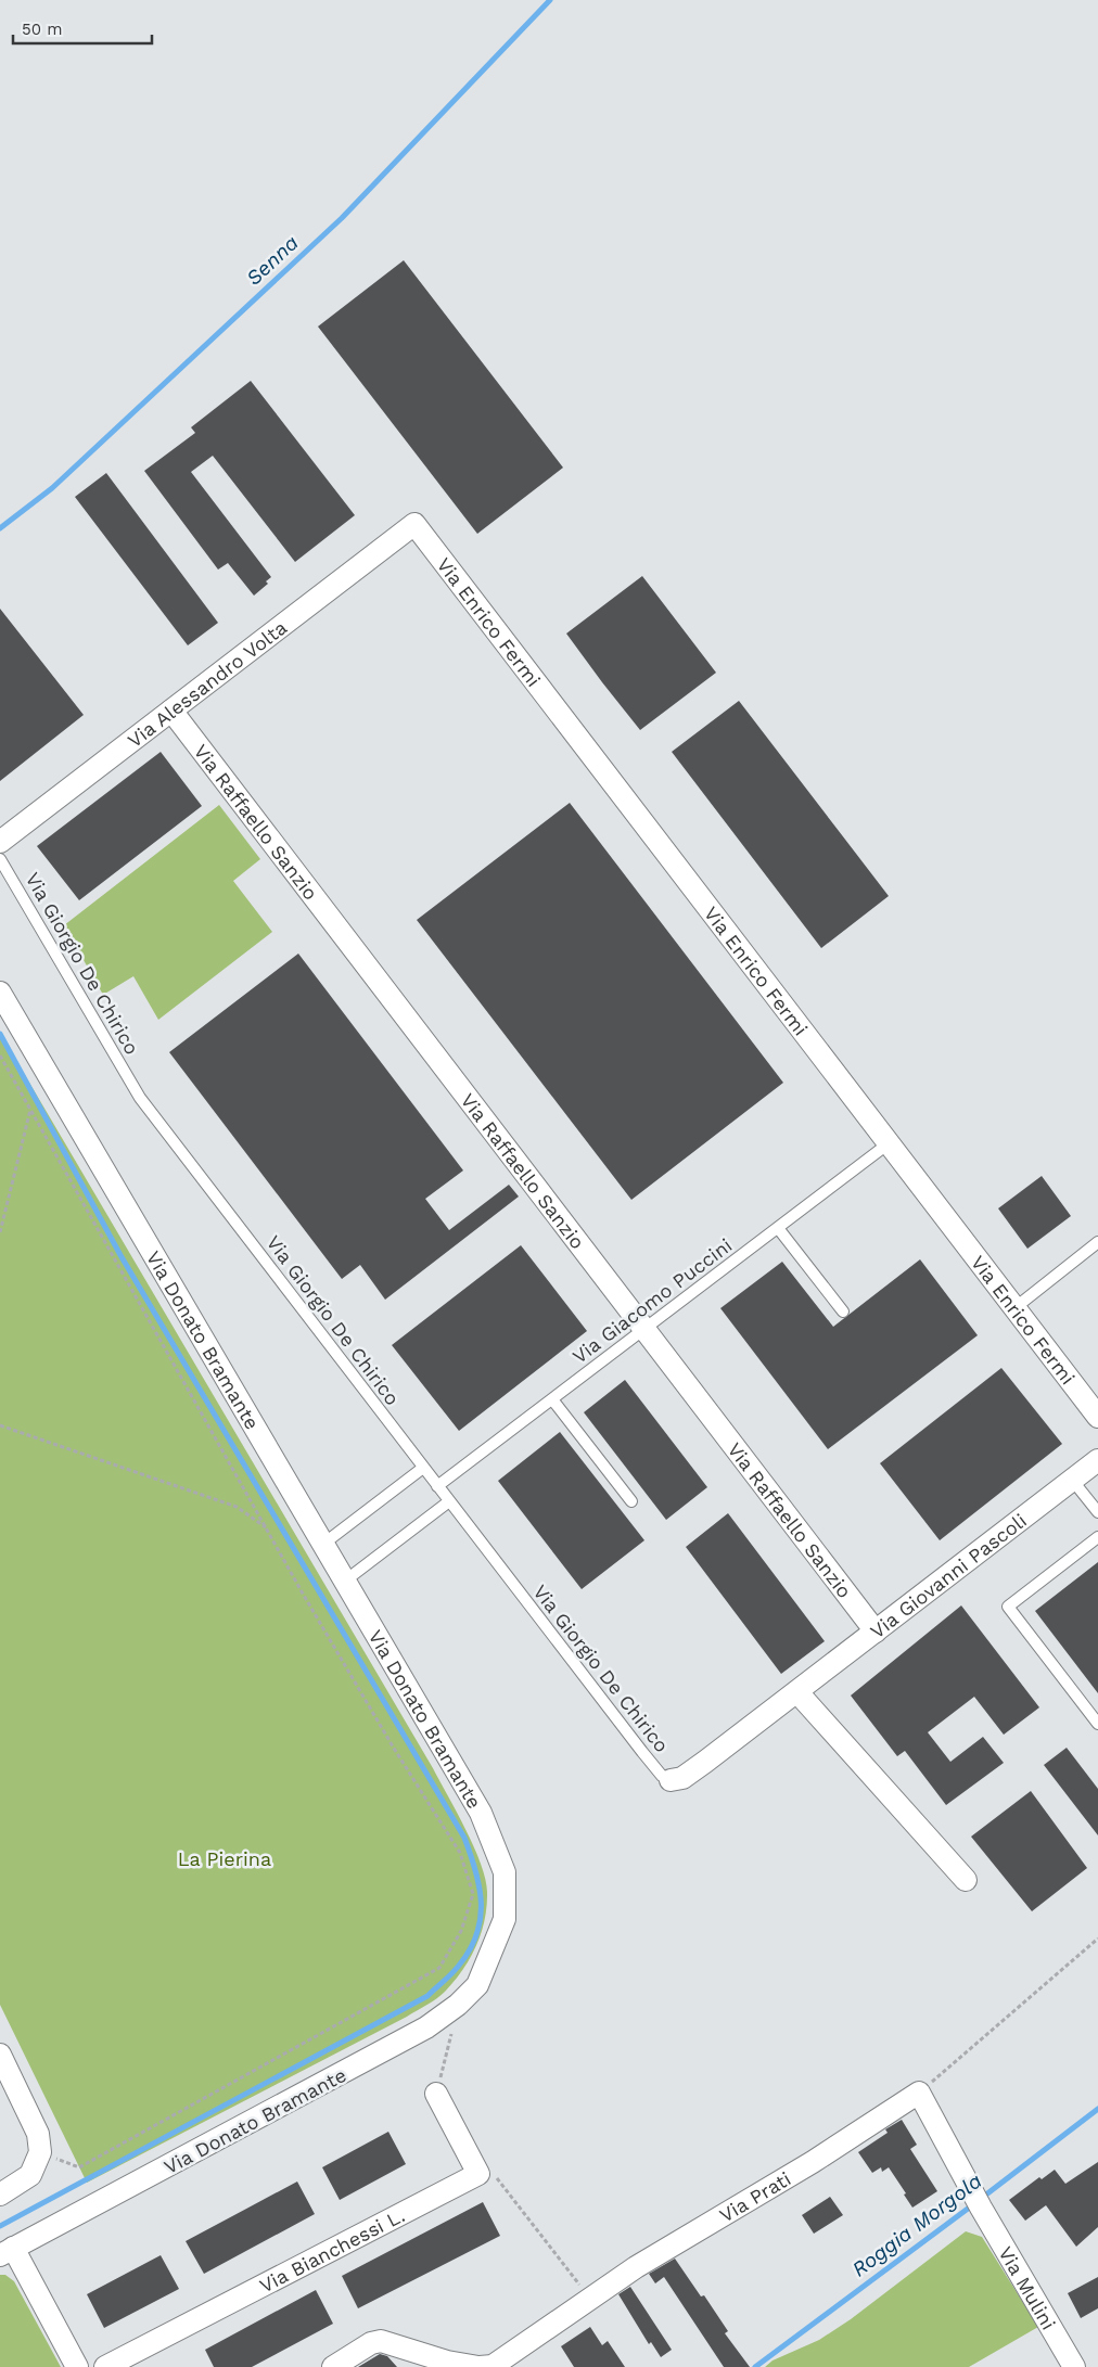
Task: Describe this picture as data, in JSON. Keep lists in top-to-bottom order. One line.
{"streets":{"street":["Via Enrico Fermi","Via Alessandro Volta","Via Raffaello Sanzio","Via Donato Bramante","Via Giovanni Pascoli","Via Prati","Via Bianchessi L.","Via Mulini"],"lane":["Via Giorgio De Chirico","Via Giacomo Puccini"]},"crossings":[["Via Enrico Fermi","Via Alessandro Volta"],["Via Enrico Fermi","Via Giacomo Puccini"],["Via Alessandro Volta","Via Raffaello Sanzio"],["Via Raffaello Sanzio","Via Giacomo Puccini"],["Via Raffaello Sanzio","Via Giovanni Pascoli"],["Via Giorgio De Chirico","Via Giacomo Puccini"],["Via Giorgio De Chirico","Via Giovanni Pascoli"],["Via Prati","Via Mulini"]],"water":["Senna","Roggia Morgola"],"parks":["La Pierina"],"scale_bar":"50 m"}
